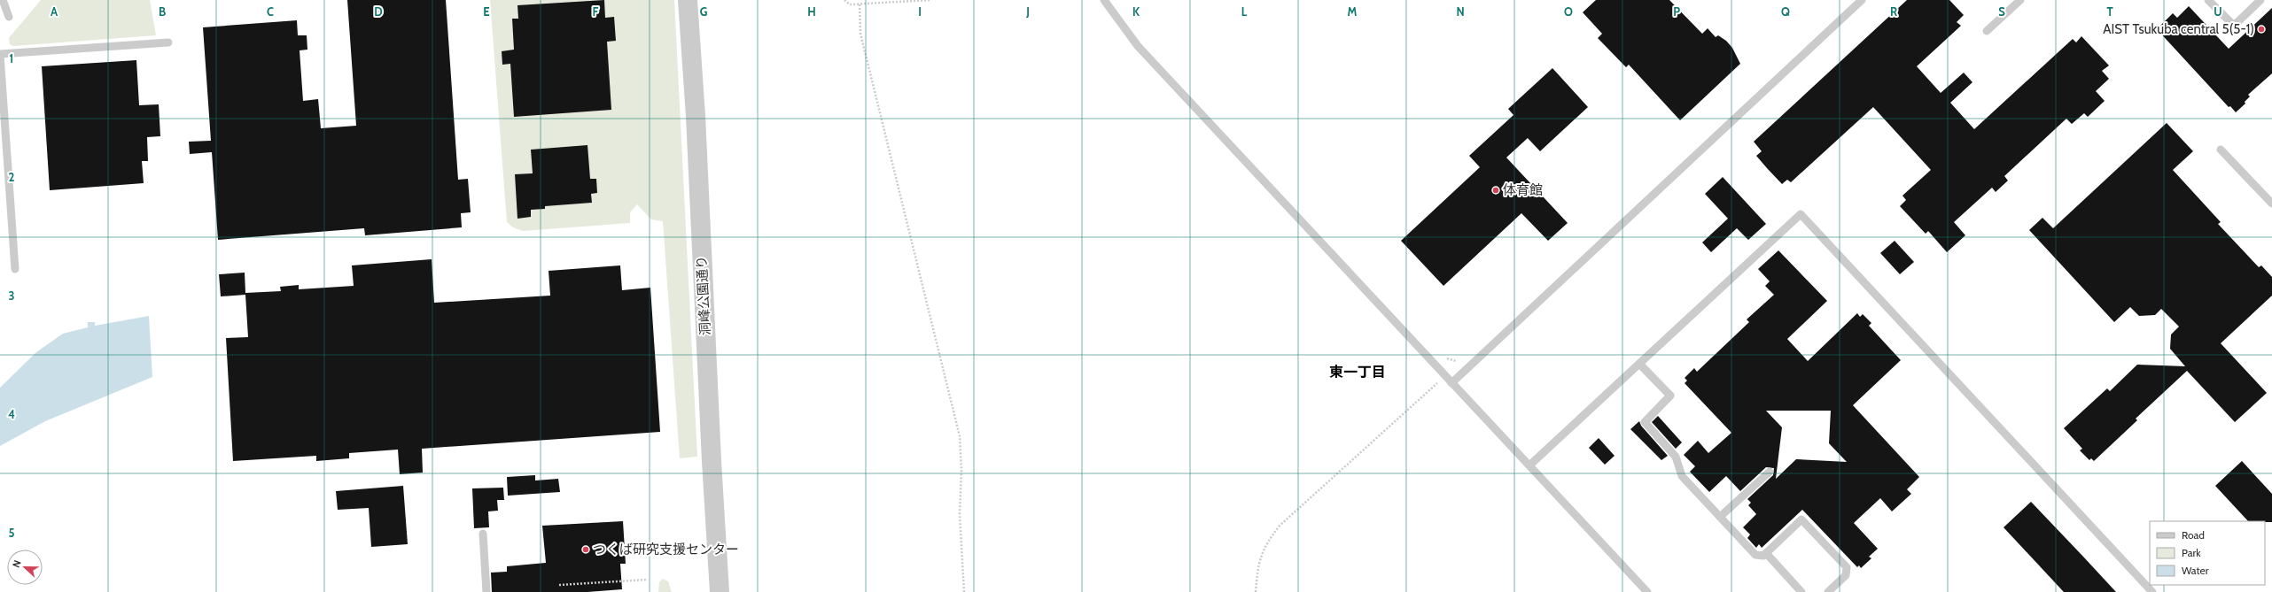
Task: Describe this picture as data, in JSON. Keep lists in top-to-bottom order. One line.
{"streets":{"street":["洞峰公園通り"]},"districts":["東一丁目"],"places":["AIST Tsukuba central 5(5-1)","体育館","つくば研究支援センター"],"legend":["Road","Park","Water"],"north":"left","grid":{"columns":["A","B","C","D","E","F","G","H","I","J","K","L","M","N","O","P","Q","R","S","T","U"],"rows":["1","2","3","4","5"]}}
